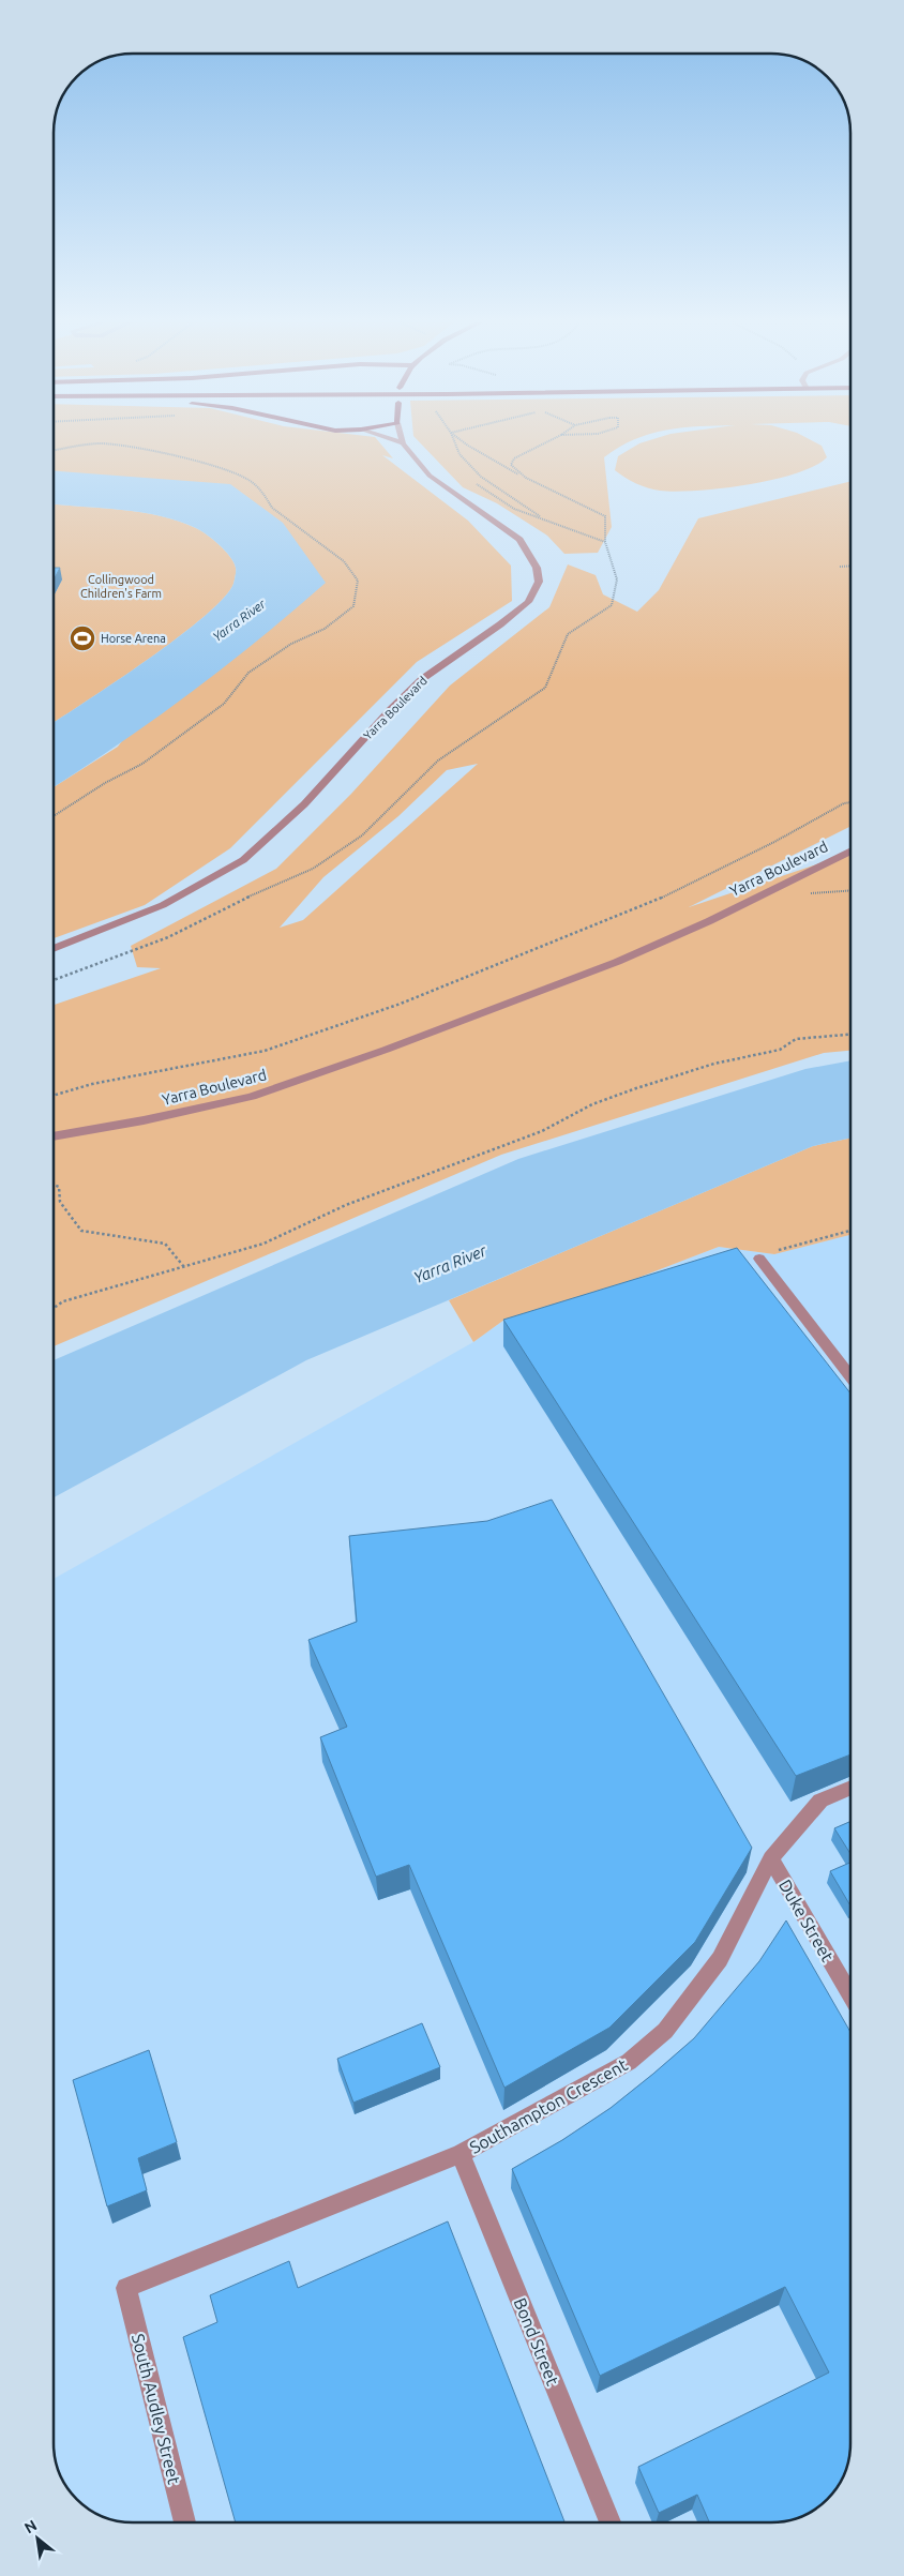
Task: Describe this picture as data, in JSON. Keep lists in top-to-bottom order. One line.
{"streets":{"street":["Yarra Boulevard","Duke Street","Southampton Crescent","Bond Street","South Audley Street"]},"crossings":[["Duke Street","Southampton Crescent"],["Southampton Crescent","Bond Street"],["Southampton Crescent","South Audley Street"]],"water":["Yarra River"],"parks":["Collingwood Children's Farm"],"places":{"sports":["Horse Arena"]},"north":"top left"}
